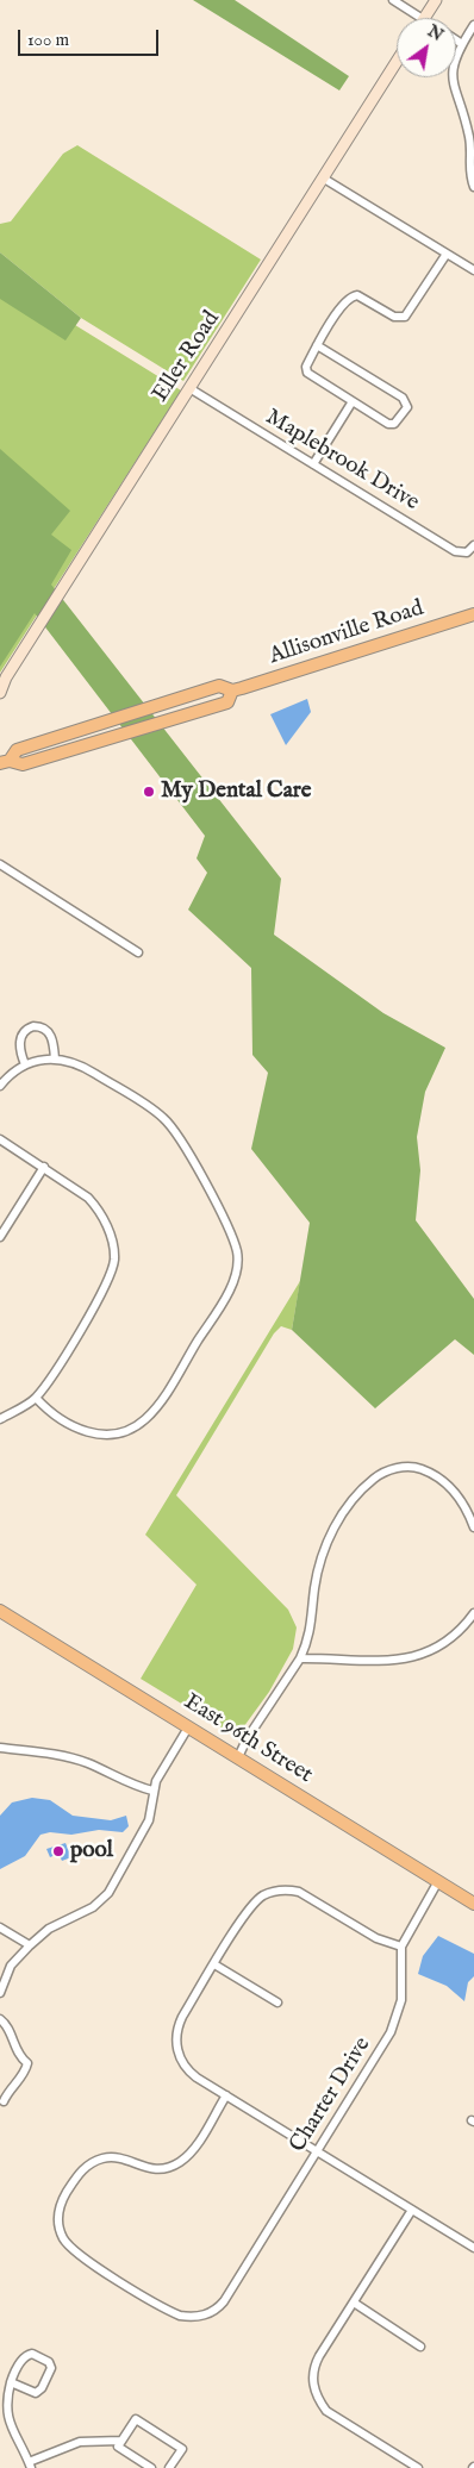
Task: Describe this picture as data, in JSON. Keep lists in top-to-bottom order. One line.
{"streets":{"main road":["Allisonville Road","East 96th Street"],"street":["Eller Road","Maplebrook Drive","Charter Drive"]},"crossings":[["Eller Road","Maplebrook Drive"],["East 96th Street","Charter Drive"]],"places":["My Dental Care","pool"],"scale_bar":"100 m","north":"top right"}
